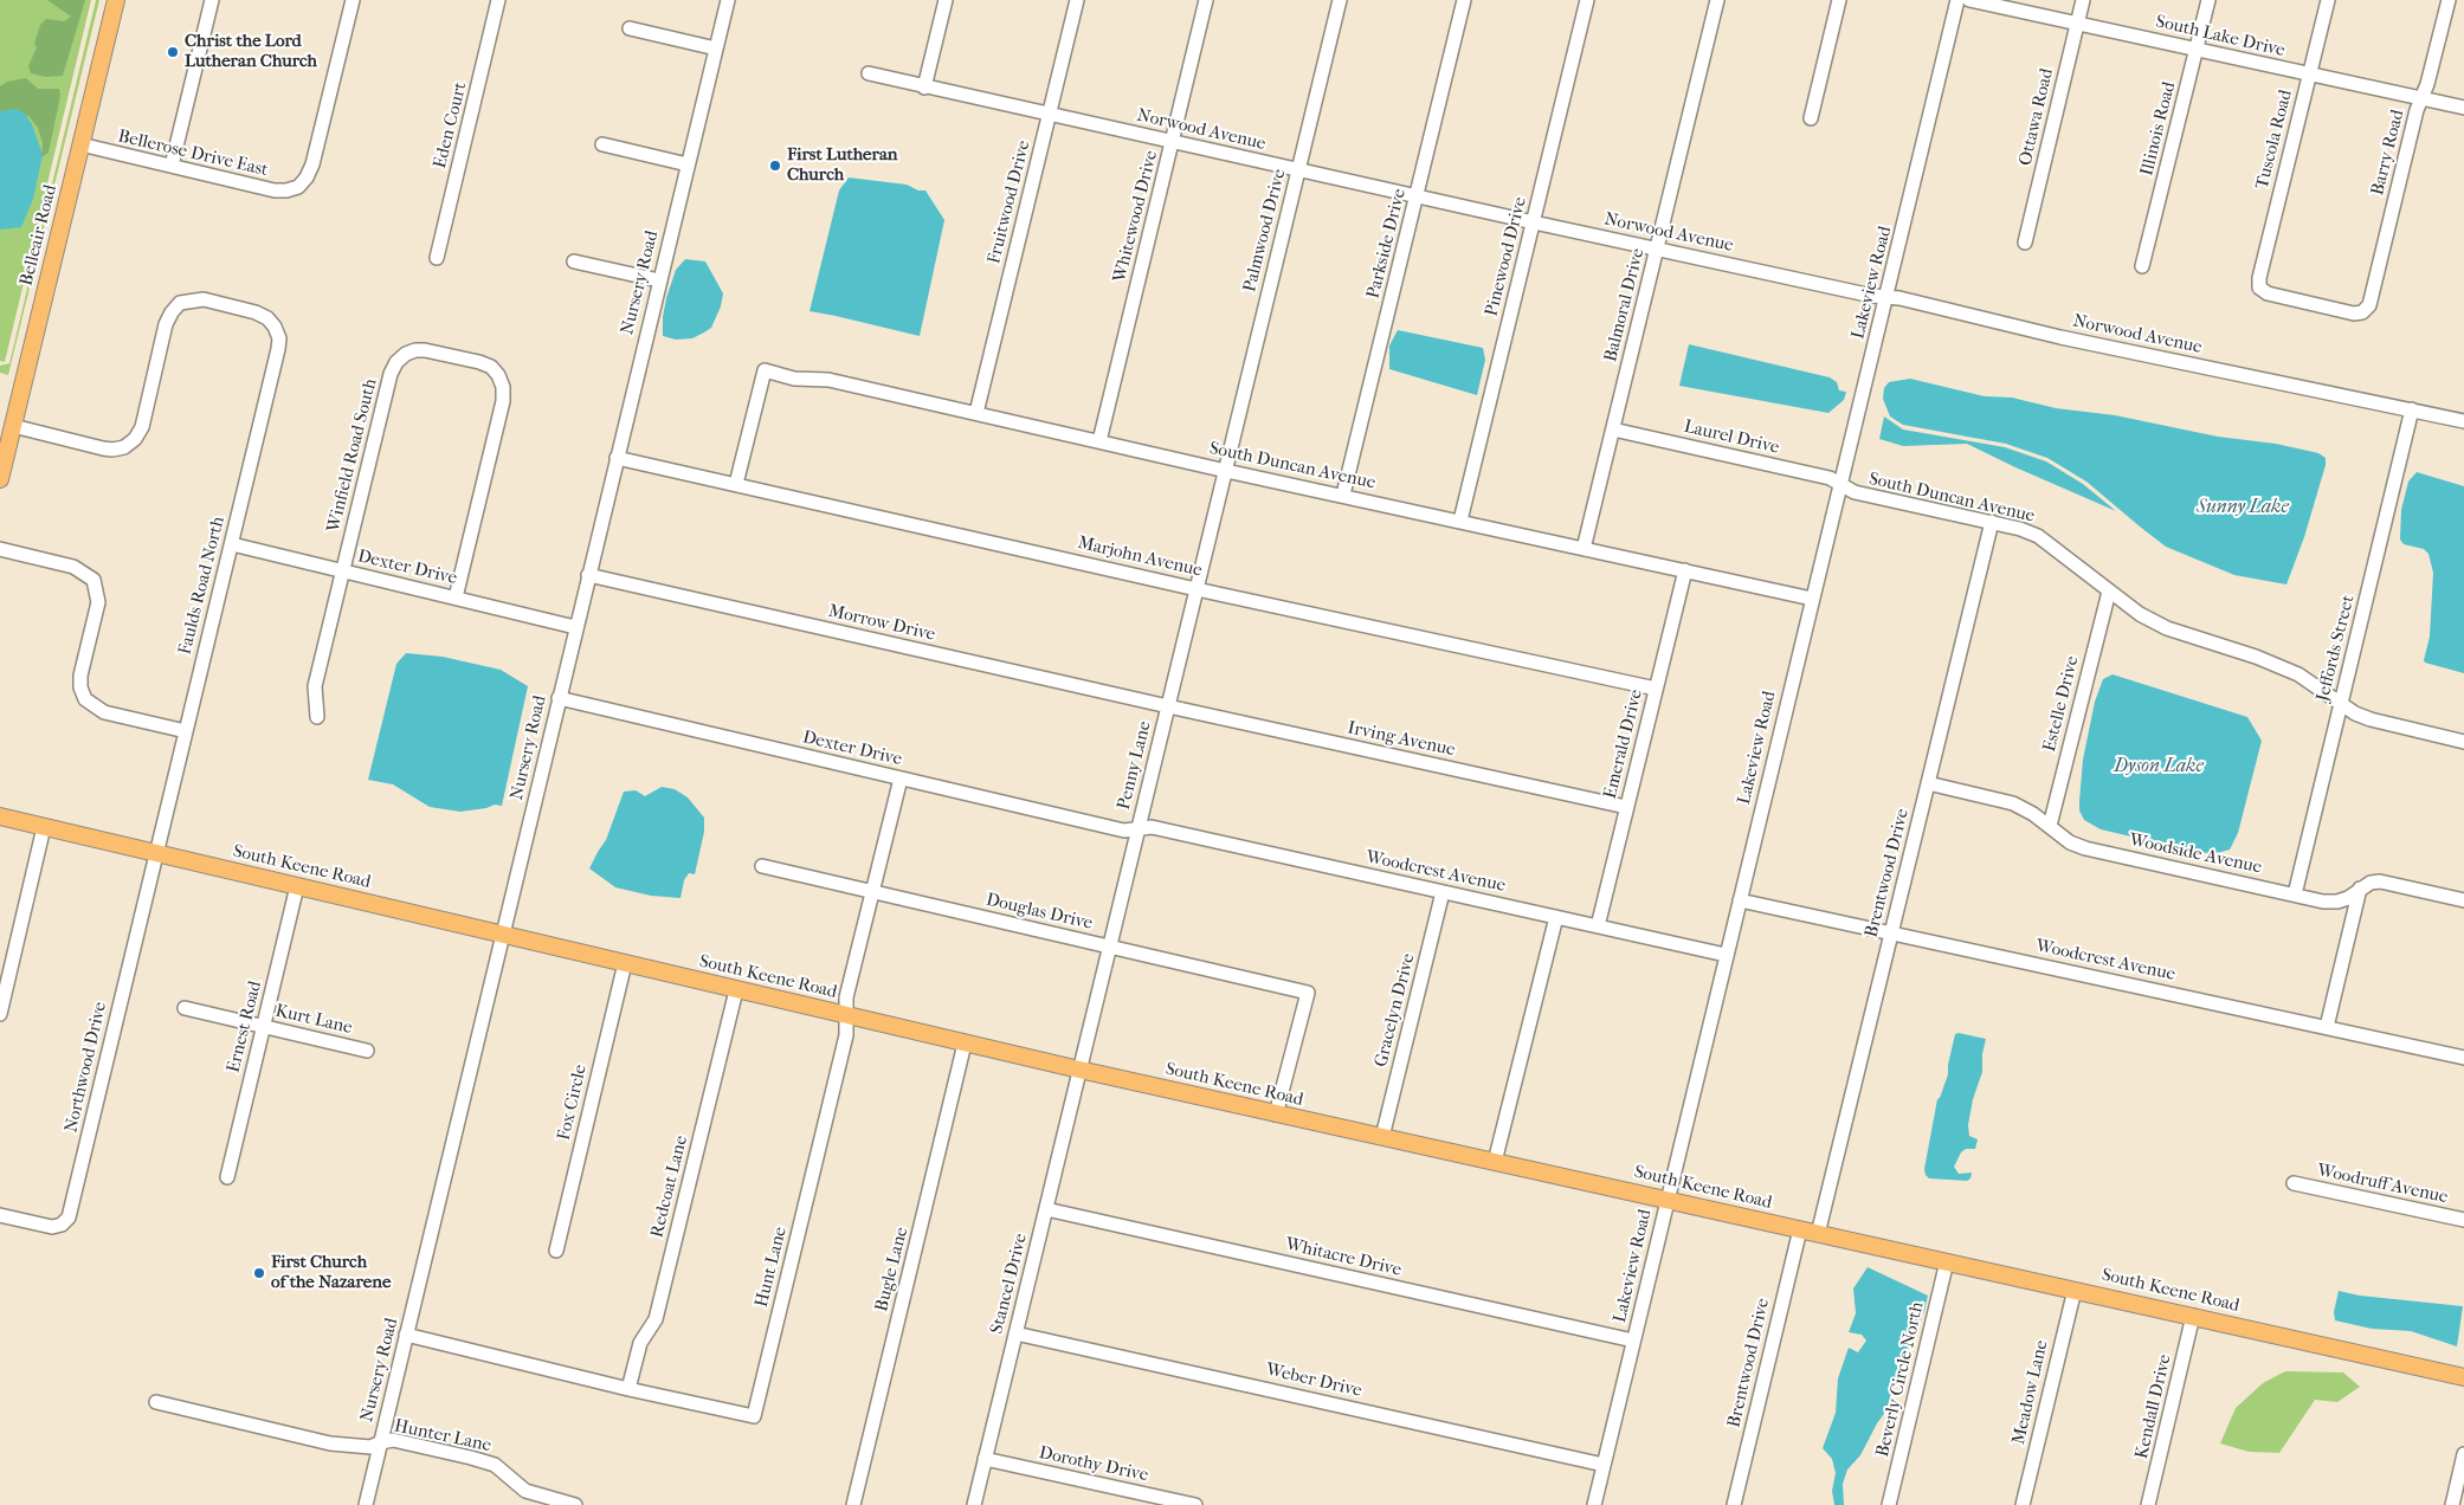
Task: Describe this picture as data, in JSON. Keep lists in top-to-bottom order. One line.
{"streets":{"main road":["Belleair Road","South Keene Road"],"street":["South Lake Drive","Ottawa Road","Eden Court","Illinois Road","Norwood Avenue","Tuscola Road","Barry Road","Bellerose Drive East","Fruitwood Drive","Whitewood Drive","Palmwood Drive","Parkside Drive","Pinewood Drive","Nursery Road","Lakeview Road","Balmoral Drive","Laurel Drive","Winfield Road South","South Duncan Avenue","Marjohn Avenue","Dexter Drive","Faulds Road North","Morrow Drive","Jeffords Street","Estelle Drive","Irving Avenue","Emerald Drive","Penny Lane","Woodside Avenue","Woodcrest Avenue","Brentwood Drive","Douglas Drive","Gracelyn Drive","Kurt Lane","Ernest Road","Northwood Drive","Fox Circle","Woodruff Avenue","Redcoat Lane","Whitacre Drive","Hunt Lane","Bugle Lane","Stancel Drive","Beverly Circle North","Weber Drive","Meadow Lane","Kendall Drive","Hunter Lane","Dorothy Drive"]},"crossings":[["South Lake Drive","Ottawa Road"],["South Lake Drive","Illinois Road"],["South Lake Drive","Tuscola Road"],["South Lake Drive","Barry Road"],["Norwood Avenue","Fruitwood Drive"],["Norwood Avenue","Whitewood Drive"],["Norwood Avenue","Palmwood Drive"],["Norwood Avenue","Parkside Drive"],["Norwood Avenue","Pinewood Drive"],["Norwood Avenue","Lakeview Road"],["Norwood Avenue","Balmoral Drive"],["Norwood Avenue","Jeffords Street"],["Tuscola Road","Barry Road"],["Bellerose Drive East","Belleair Road"],["Fruitwood Drive","South Duncan Avenue"],["Whitewood Drive","South Duncan Avenue"],["Palmwood Drive","South Duncan Avenue"],["Palmwood Drive","Penny Lane"],["Belleair Road","Faulds Road North"],["Parkside Drive","South Duncan Avenue"],["Pinewood Drive","South Duncan Avenue"],["Nursery Road","Marjohn Avenue"],["Nursery Road","Dexter Drive"],["Nursery Road","Morrow Drive"],["Nursery Road","South Keene Road"],["Nursery Road","Hunt Lane"],["Nursery Road","Hunter Lane"],["Lakeview Road","Laurel Drive"],["Lakeview Road","South Duncan Avenue"],["Lakeview Road","South Keene Road"],["Lakeview Road","Woodcrest Avenue"],["Lakeview Road","Whitacre Drive"],["Lakeview Road","Weber Drive"],["Balmoral Drive","Laurel Drive"],["Balmoral Drive","South Duncan Avenue"],["Laurel Drive","South Duncan Avenue"],["Winfield Road South","Dexter Drive"],["South Duncan Avenue","Marjohn Avenue"],["South Duncan Avenue","Jeffords Street"],["South Duncan Avenue","Estelle Drive"],["South Duncan Avenue","Emerald Drive"],["South Duncan Avenue","Penny Lane"],["South Duncan Avenue","Brentwood Drive"],["Marjohn Avenue","Emerald Drive"],["Marjohn Avenue","Penny Lane"],["Dexter Drive","Faulds Road North"],["Dexter Drive","Penny Lane"],["Dexter Drive","Woodcrest Avenue"],["Dexter Drive","Hunt Lane"],["Faulds Road North","South Keene Road"],["Faulds Road North","Northwood Drive"],["Morrow Drive","Irving Avenue"],["Morrow Drive","Penny Lane"],["Jeffords Street","Woodside Avenue"],["Estelle Drive","Woodside Avenue"],["Irving Avenue","Emerald Drive"],["Irving Avenue","Penny Lane"],["Emerald Drive","Woodcrest Avenue"],["Penny Lane","South Keene Road"],["Penny Lane","Woodcrest Avenue"],["Penny Lane","Douglas Drive"],["Penny Lane","Stancel Drive"],["Woodside Avenue","Brentwood Drive"],["South Keene Road","Brentwood Drive"],["South Keene Road","Douglas Drive"],["South Keene Road","Gracelyn Drive"],["South Keene Road","Ernest Road"],["South Keene Road","Northwood Drive"],["South Keene Road","Fox Circle"],["South Keene Road","Redcoat Lane"],["South Keene Road","Hunt Lane"],["South Keene Road","Bugle Lane"],["South Keene Road","Stancel Drive"],["South Keene Road","Beverly Circle North"],["South Keene Road","Meadow Lane"],["South Keene Road","Kendall Drive"],["Woodcrest Avenue","Brentwood Drive"],["Woodcrest Avenue","Gracelyn Drive"],["Douglas Drive","Hunt Lane"],["Kurt Lane","Ernest Road"],["Redcoat Lane","Hunt Lane"],["Whitacre Drive","Stancel Drive"],["Stancel Drive","Weber Drive"],["Stancel Drive","Dorothy Drive"]],"water":["Sunny Lake","Dyson Lake"],"places":["Christ the Lord Lutheran Church","First Lutheran Church","First Church of the Nazarene"]}
